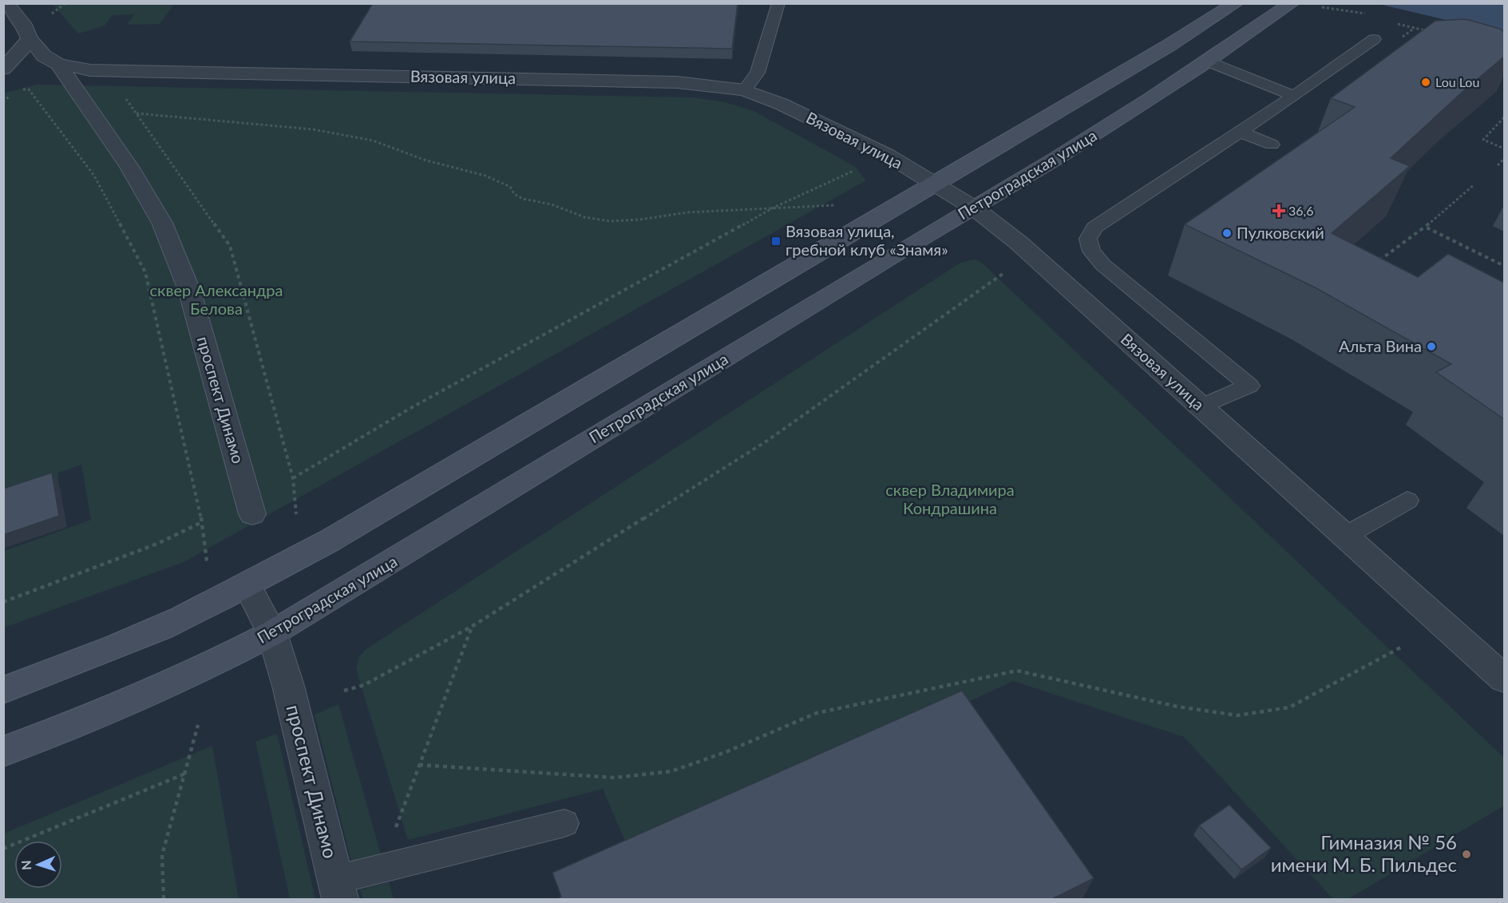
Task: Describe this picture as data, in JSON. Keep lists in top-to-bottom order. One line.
{"streets":{"street":["Вязовая улица","Петроградская улица","проспект Динамо"]},"crossings":[["Вязовая улица","Петроградская улица"],["Вязовая улица","проспект Динамо"],["Петроградская улица","проспект Динамо"]],"parks":["сквер Александра Белова","сквер Владимира Кондрашина"],"places":{"other":["Lou Lou","Пулковский","Альта Вина","Гимназия № 56 имени М. Б. Пильдес"],"health":["36,6"],"transit":["Вязовая улица, гребной клуб «Знамя»"]},"north":"left"}
